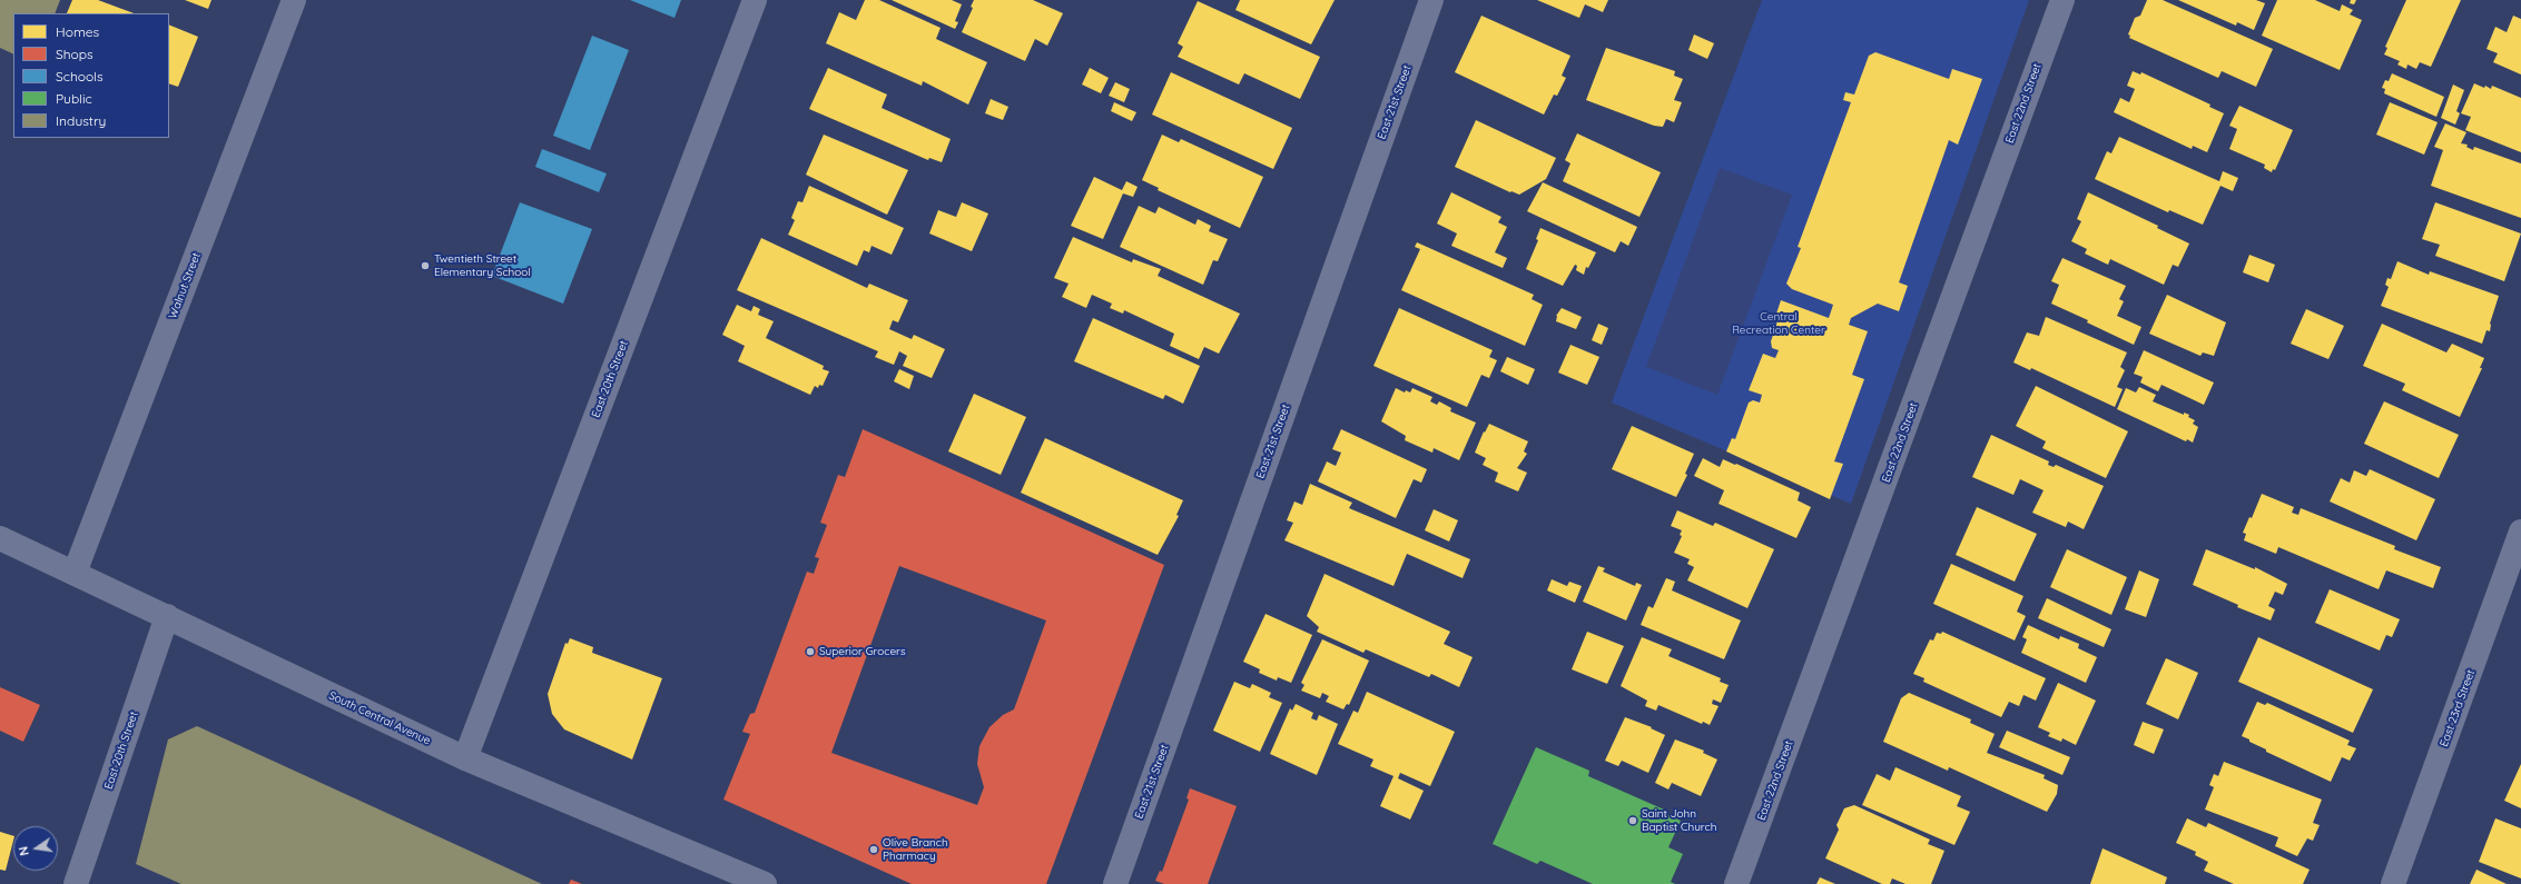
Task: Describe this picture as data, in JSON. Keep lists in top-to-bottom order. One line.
{"streets":{"main road":["South Central Avenue"],"street":["East 21st Street","East 22nd Street","Walnut Street","East 20th Street","East 23rd Street"]},"crossings":[["Walnut Street","South Central Avenue"],["East 20th Street","South Central Avenue"]],"parks":["Central Recreation Center"],"places":["Twentieth Street Elementary School","Superior Grocers","Saint John Baptist Church","Olive Branch Pharmacy"],"legend":["Homes","Shops","Schools","Public","Industry"],"north":"left"}
